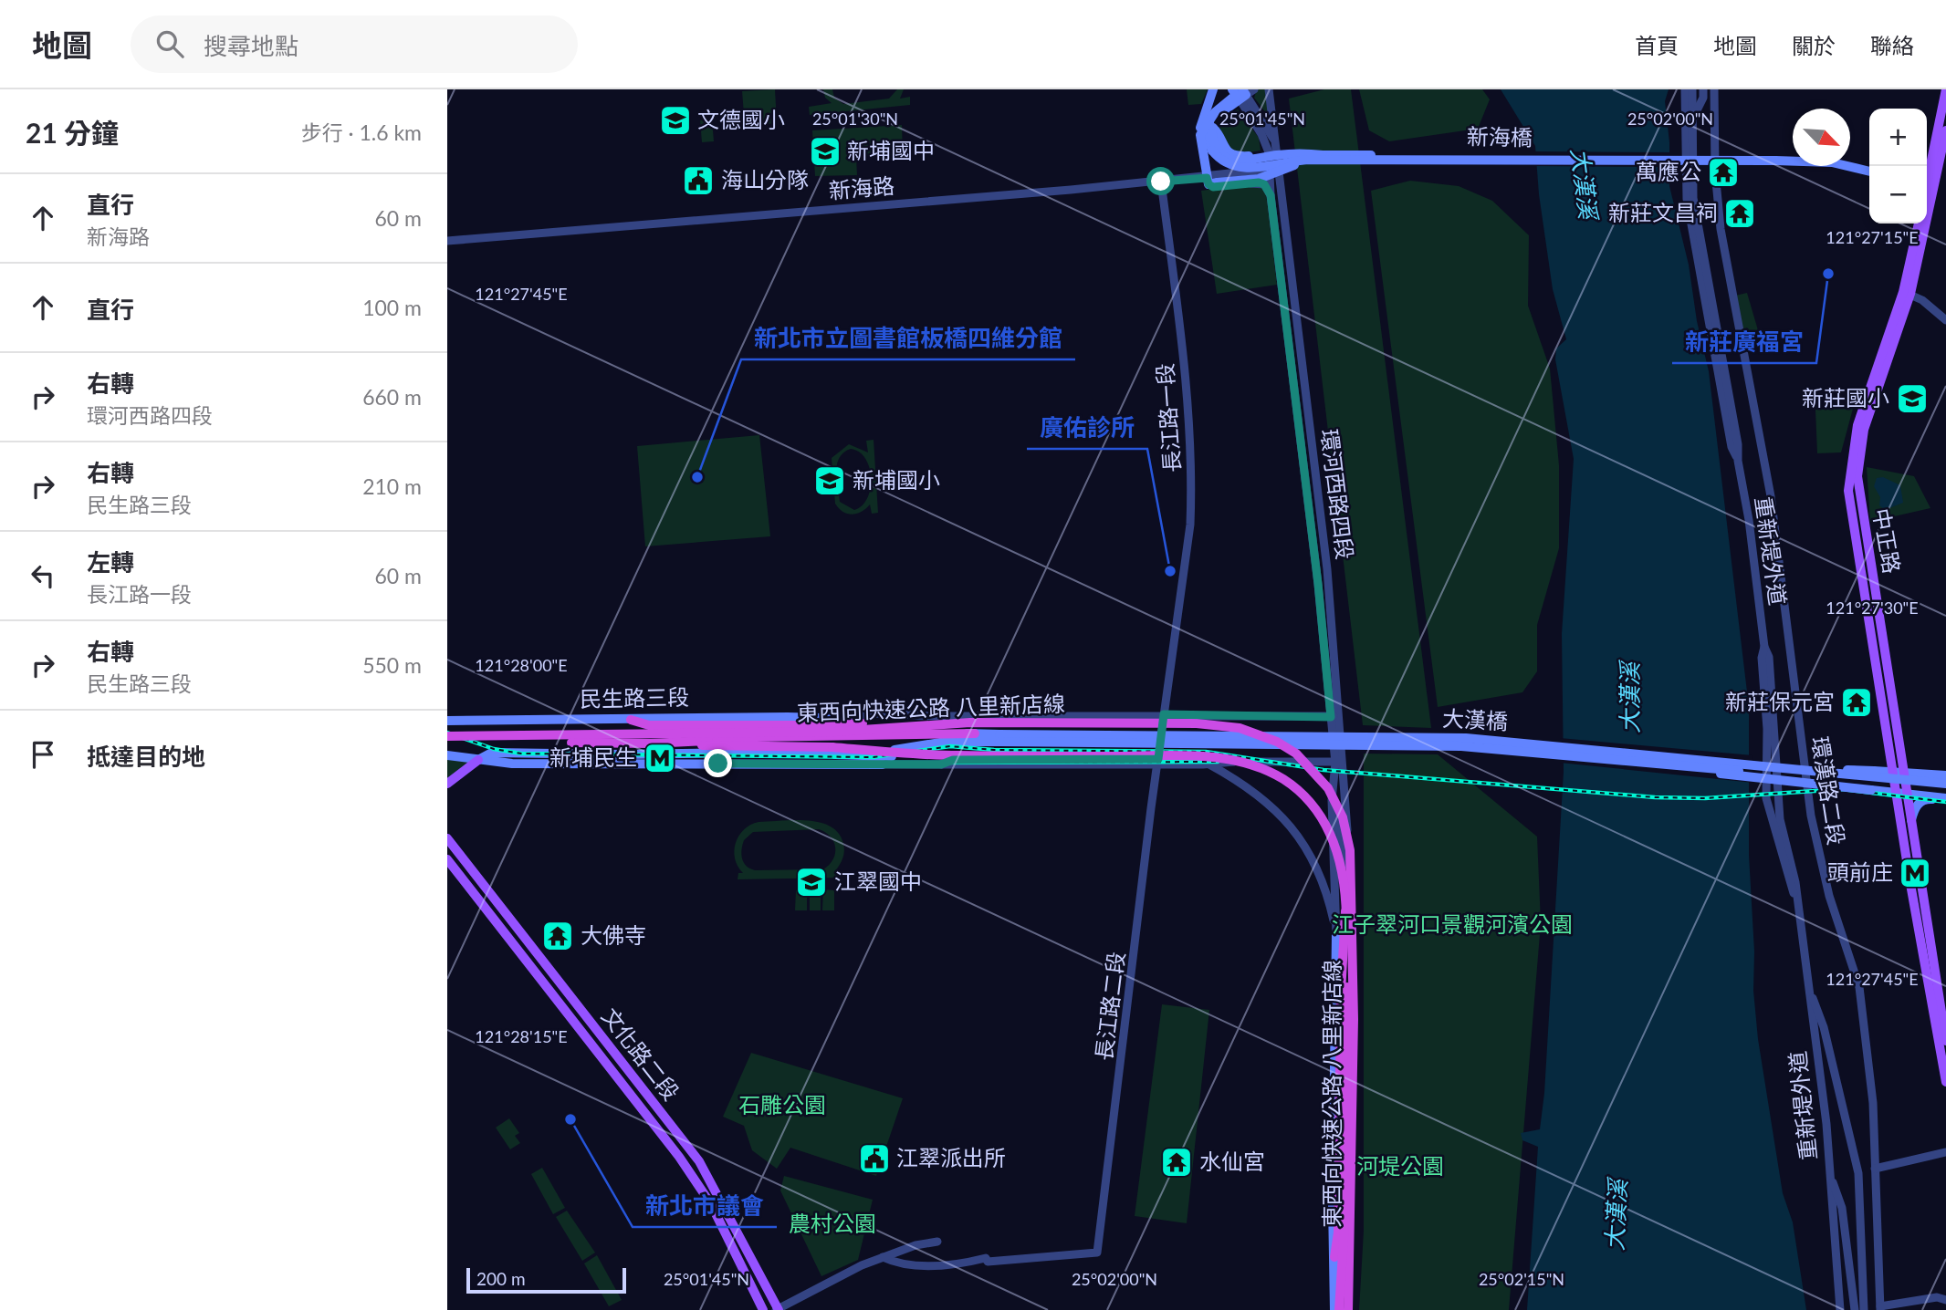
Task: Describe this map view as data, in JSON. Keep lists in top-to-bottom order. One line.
{"streets":{"highway":["東西向快速公路 八里新店線"],"main road":["新海橋","環河西路四段","中正路","民生路三段","大漢橋","文化路二段"],"street":["新海路","長江路一段","重新堤外道","環漢路二段","長江路二段"]},"crossings":[["新海路","長江路一段"],["新海路","環河西路四段"],["長江路一段","民生路三段"],["長江路一段","長江路二段"],["環河西路四段","民生路三段"],["環河西路四段","東西向快速公路 八里新店線"],["民生路三段","大漢橋"]],"water":["大漢溪"],"parks":["江子翠河口景觀河濱公園","石雕公園","河堤公園","農村公園"],"places":{"school or university":["文德國小","新埔國中","新莊國小","新埔國小","江翠國中"],"temple":["萬應公","新莊文昌祠","新莊保元宮","大佛寺","水仙宮"],"public building":["海山分隊","江翠派出所"],"other":["新莊廣福宮","新北市立圖書館板橋四維分館","廣佑診所","新北市議會"],"metro station":["新埔民生","頭前庄"]},"scale_bar":"200 m","north":"bottom right","page":{"header":"地圖","search":"搜尋地點","nav":["首頁","地圖","關於","聯絡"],"heading":["21 分鐘","步行 · 1.6 km"],"map_buttons":["+","−"],"list":[["直行","新海路","60 m"],["直行","100 m"],["右轉","環河西路四段","660 m"],["右轉","民生路三段","210 m"],["左轉","長江路一段","60 m"],["右轉","民生路三段","550 m"],"抵達目的地"],"scale":"200 m"},"coordinates":["25°01'30\"N","25°01'45\"N","25°02'00\"N","121°27'15\"E","121°27'45\"E","121°27'30\"E","121°28'00\"E","121°28'15\"E","25°02'15\"N"]}
